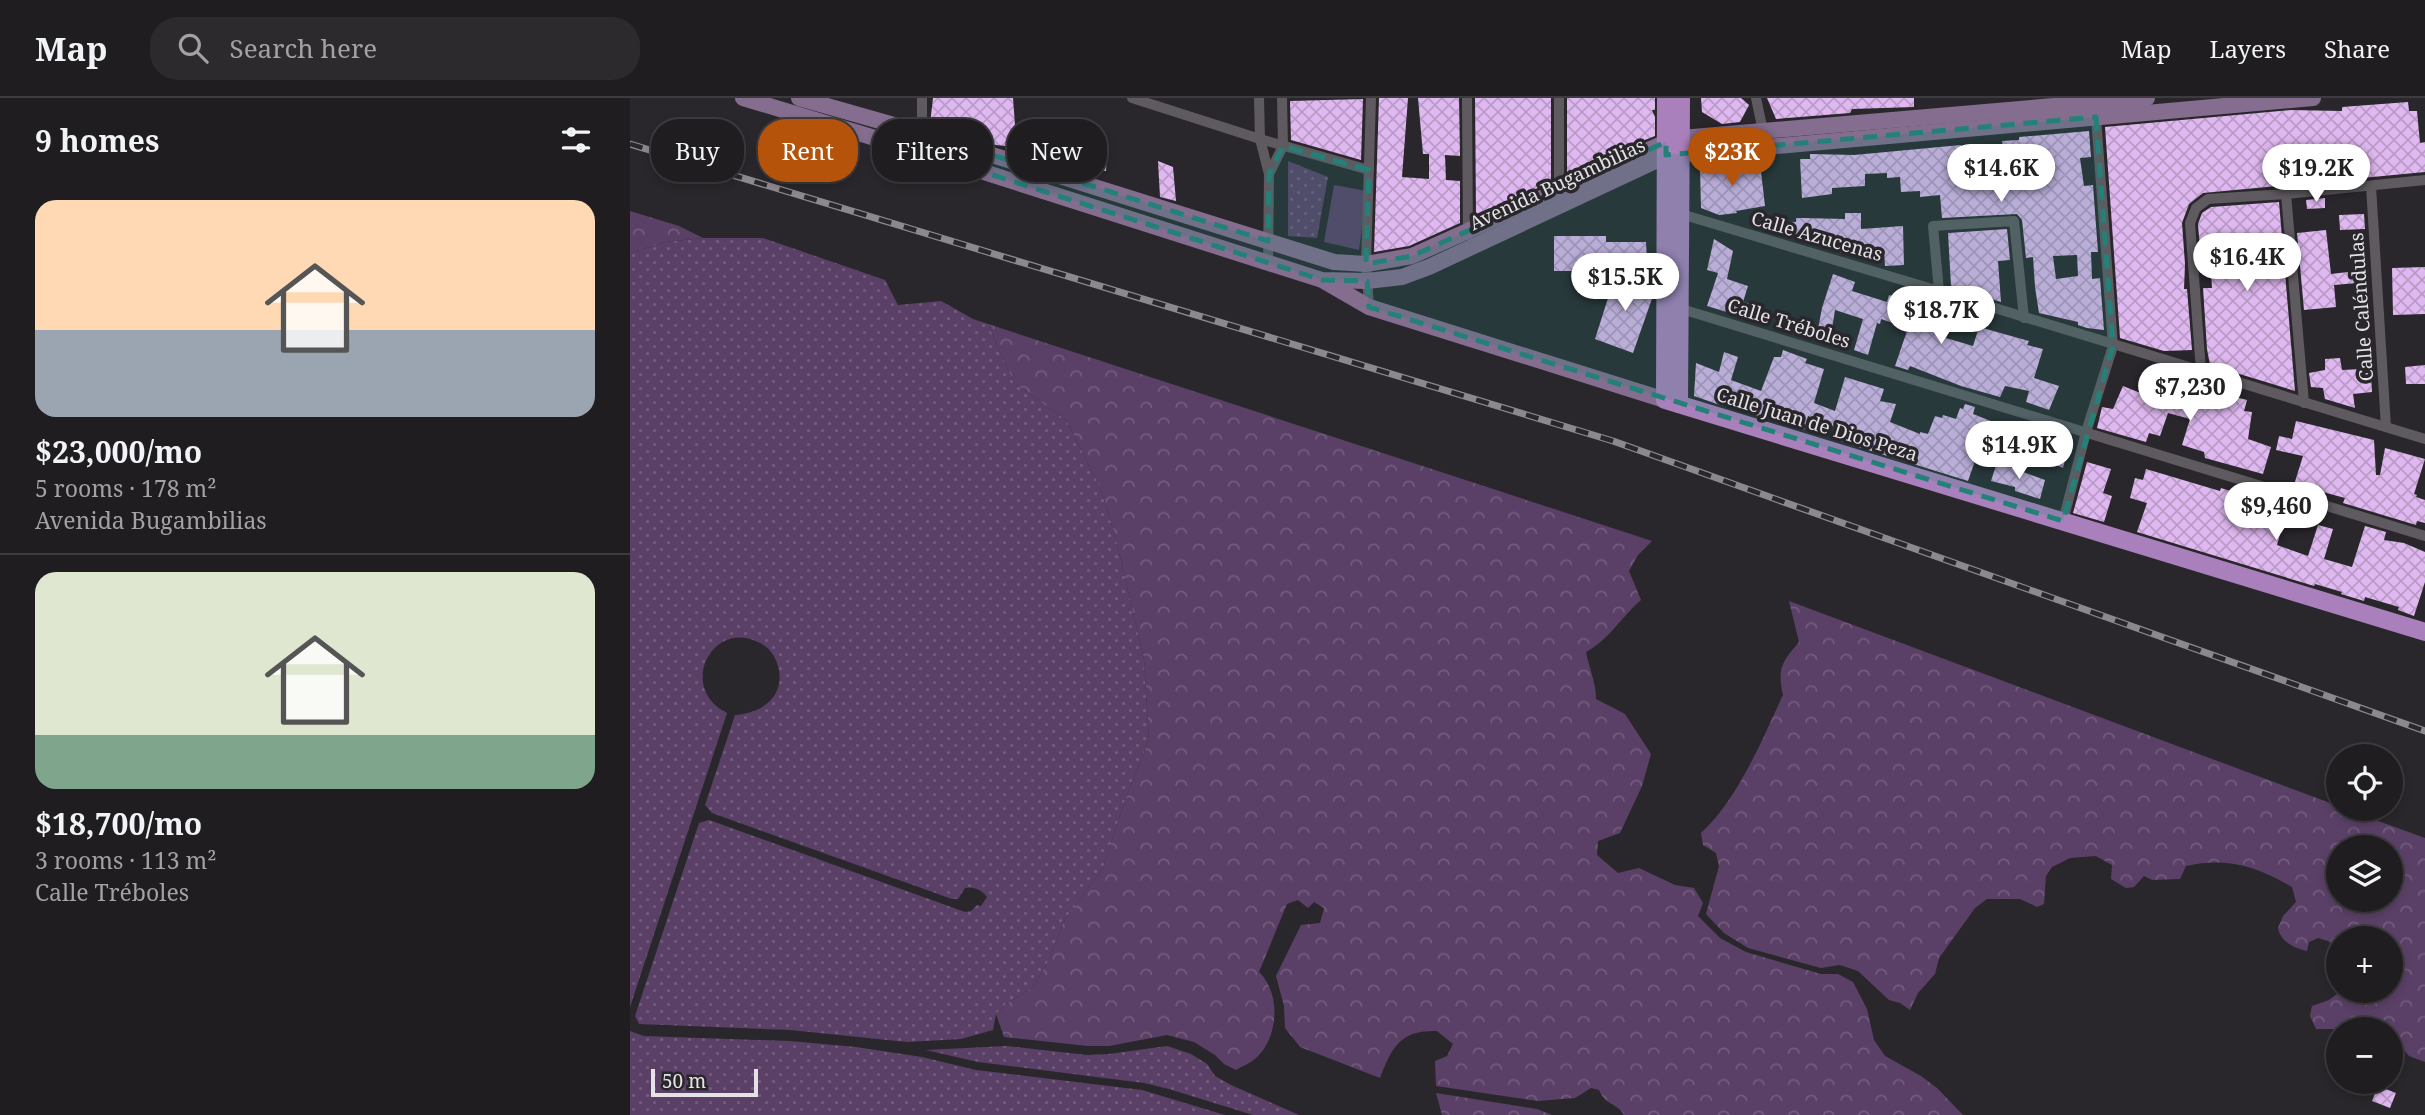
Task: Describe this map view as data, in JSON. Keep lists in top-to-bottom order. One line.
{"streets":{"main road":["Avenida Bugambilias","Calle Juan de Dios Peza"],"street":["Calle Azucenas","Calle Caléndulas","Calle Tréboles"]},"crossings":[["Avenida Bugambilias","Calle Juan de Dios Peza"],["Calle Azucenas","Calle Caléndulas"]],"scale_bar":"50 m","page":{"header":"Map","search":"Search here","nav":["Map","Layers","Share"],"heading":"9 homes","chip":["Buy","Rent","Filters","New"],"price":["$23K","$14.6K","$19.2K","$16.4K","$15.5K","$18.7K","$7,230","$14.9K","$9,460"],"list":[{"name":"$23,000/mo","note":"5 rooms · 178 m² · Avenida Bugambilias"},{"name":"$18,700/mo","note":"3 rooms · 113 m² · Calle Tréboles"}],"map_buttons":["+","−"],"scale":"50 m"}}
